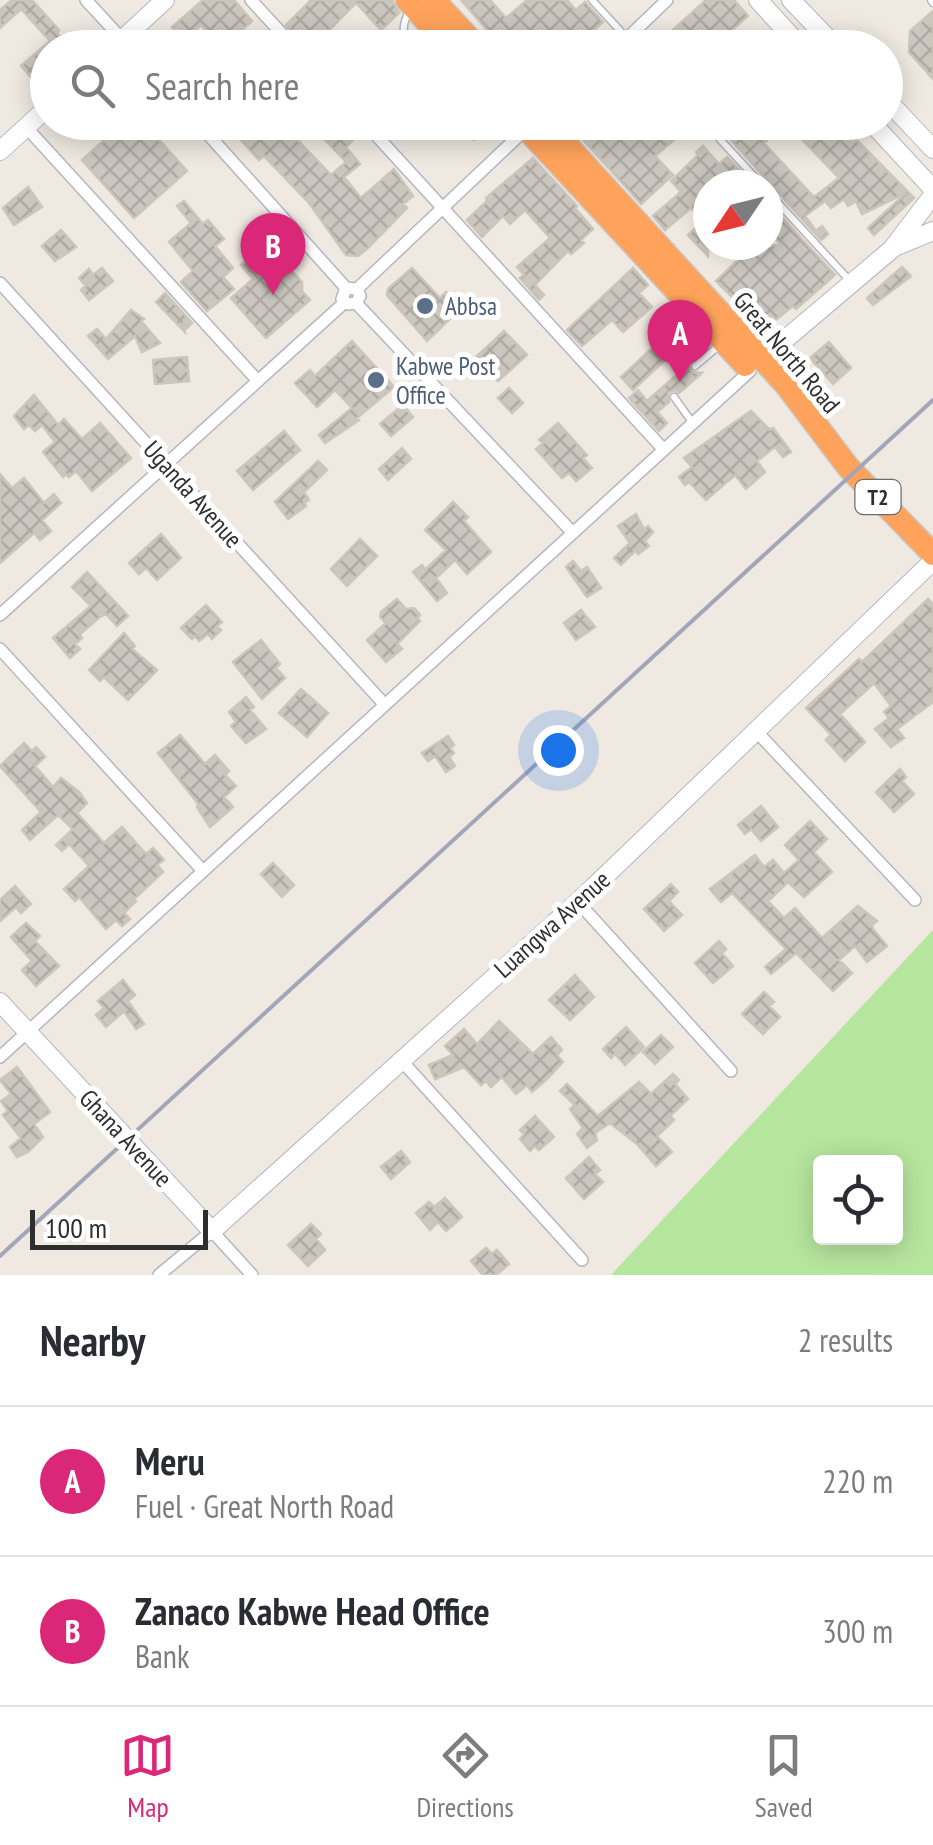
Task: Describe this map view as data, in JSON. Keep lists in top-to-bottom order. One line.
{"streets":{"highway":["Great North Road","T2"],"main road":["Luangwa Avenue","Ghana Avenue"],"street":["Uganda Avenue"]},"crossings":[["Great North Road","Luangwa Avenue"],["Luangwa Avenue","Ghana Avenue"]],"places":["Abbsa","Kabwe Post Office"],"scale_bar":"100 m","north":"bottom left","page":{"search":"Search here","pins":["B","A"],"scale":"100 m","heading":["Nearby","2 results"],"list":[{"mark":"A","name":"Meru","note":"Fuel · Great North Road","value":"220 m"},{"mark":"B","name":"Zanaco Kabwe Head Office","note":"Bank","value":"300 m"}],"nav":["Map","Directions","Saved"]}}
